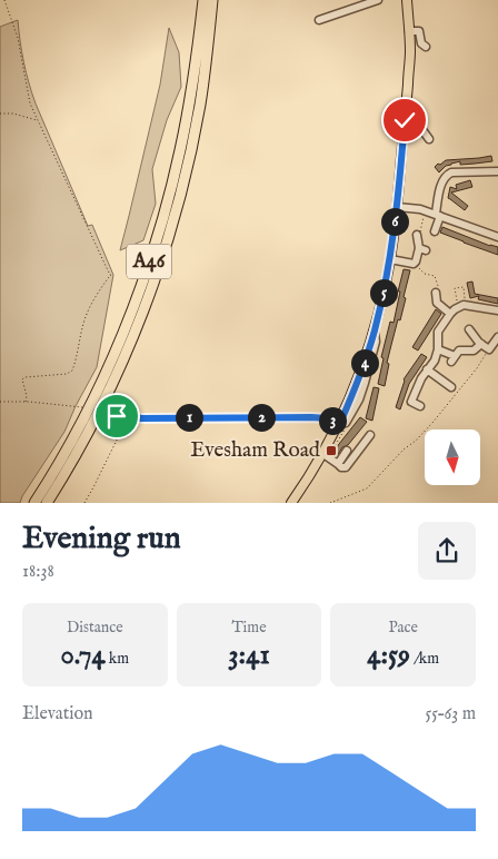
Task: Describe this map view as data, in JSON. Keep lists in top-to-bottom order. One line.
{"streets":{"highway":["A46"]},"places":{"transit":["Evesham Road"]},"north":"bottom","page":{"pins":["6","5","4","1","2","3"],"heading":["Evening run","18:38"],"stats":[["Distance","0.74 km"],["Time","3:41"],["Pace","4:59 /km"]],"chart":["Elevation","55–63 m"]}}
